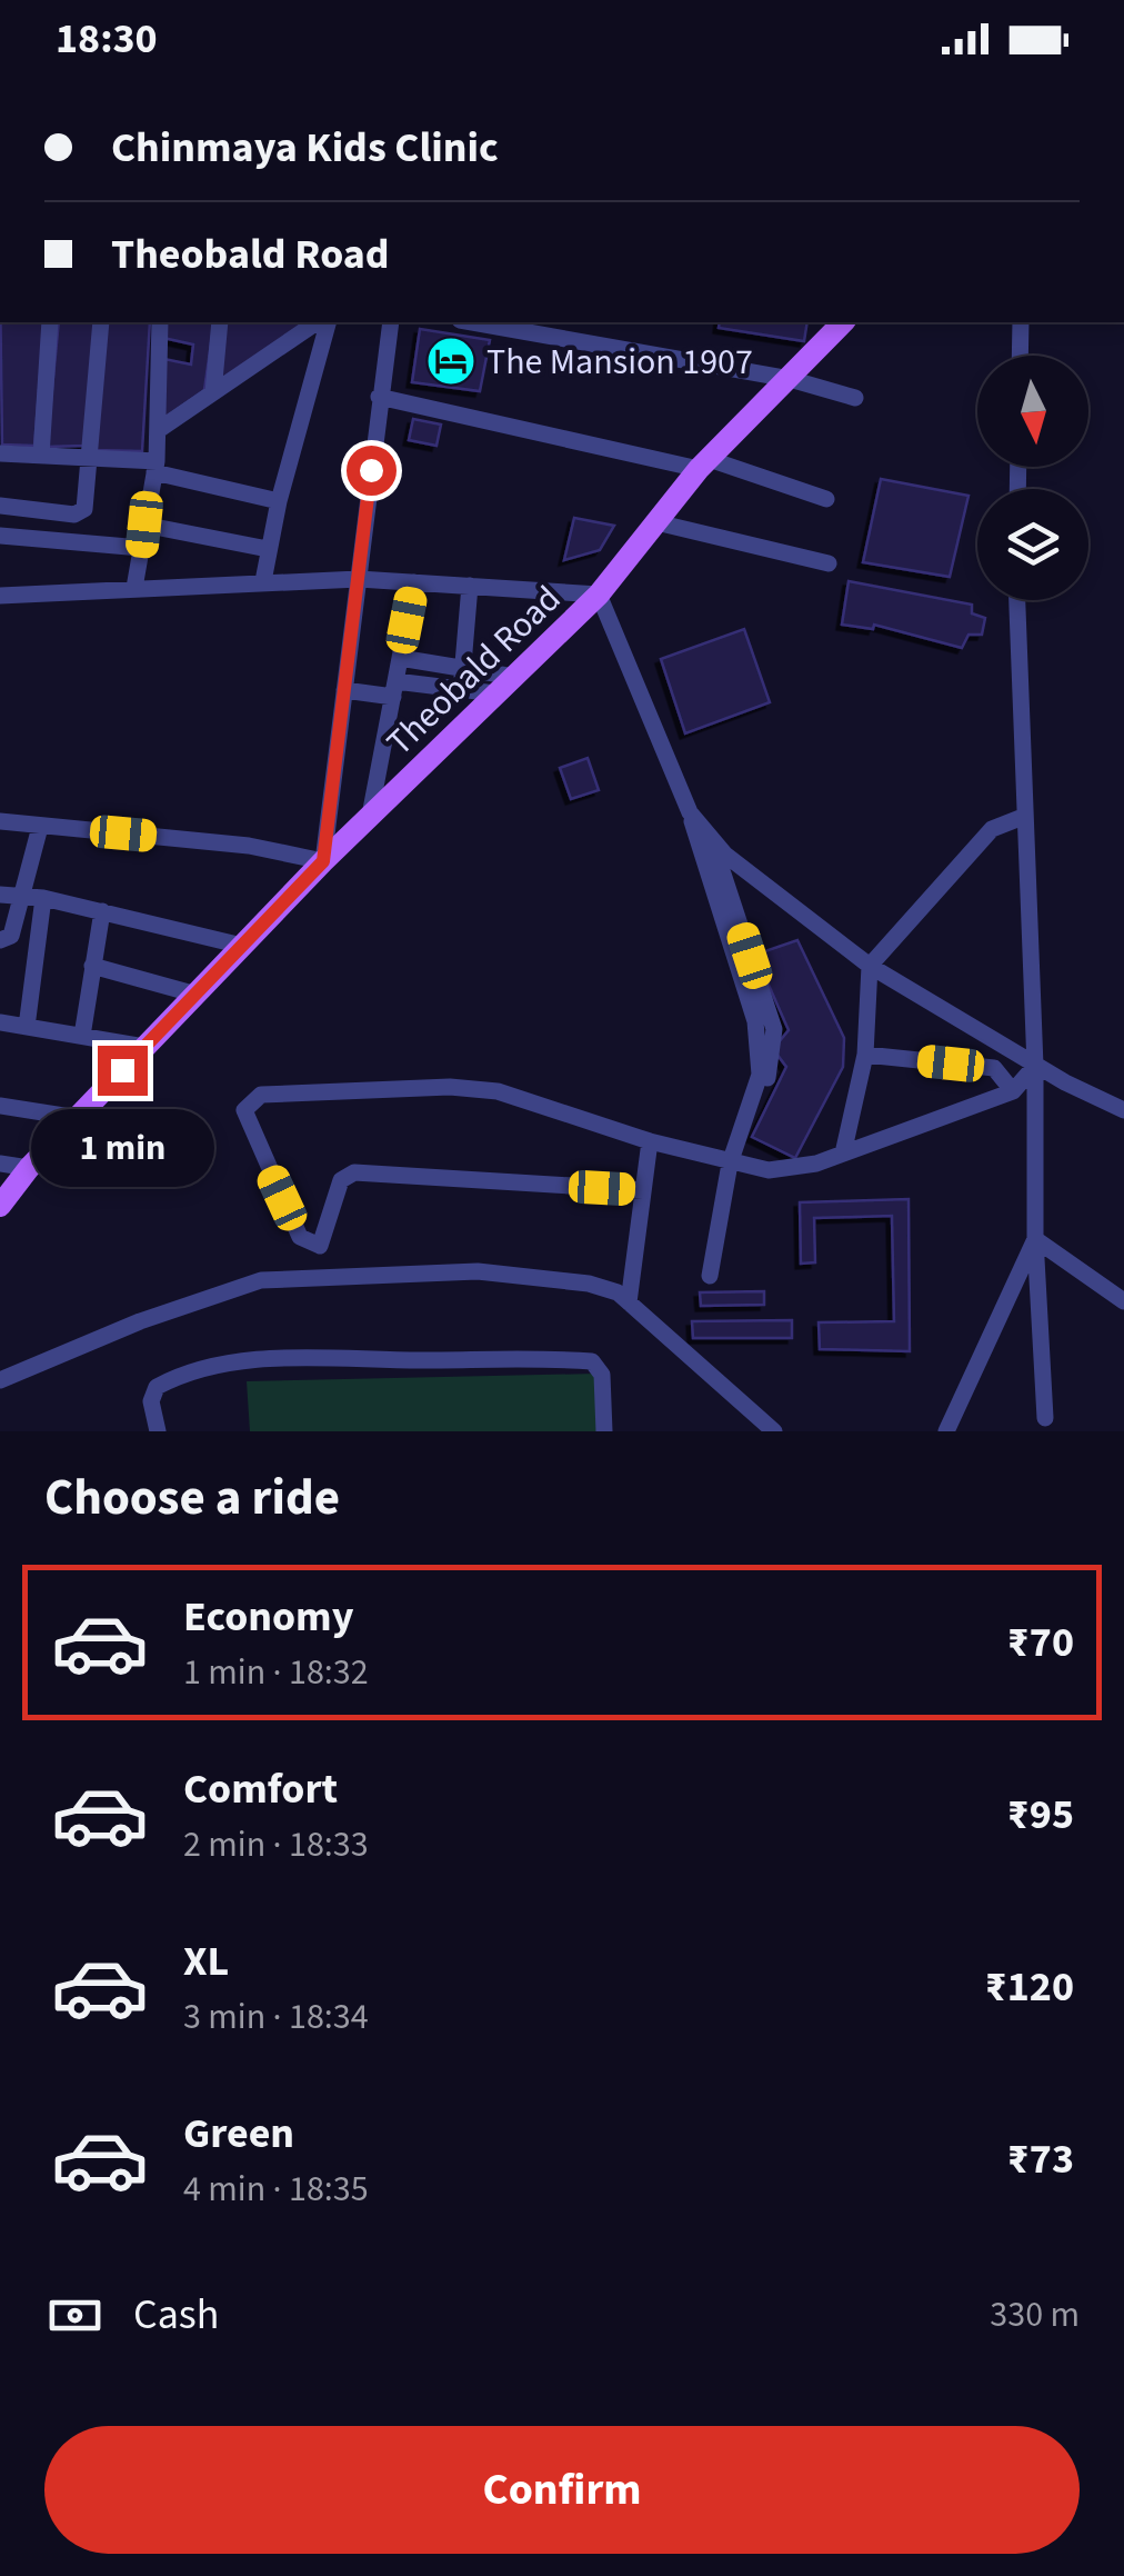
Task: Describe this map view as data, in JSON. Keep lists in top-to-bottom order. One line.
{"streets":{"main road":["Theobald Road"]},"places":{"hotel":["The Mansion 1907"]},"north":"bottom","page":{"status":"18:30","banner":["Chinmaya Kids Clinic","Theobald Road"],"bubble":"1 min","heading":"Choose a ride","list":[{"name":"Economy","note":"1 min · 18:32","value":"₹70"},{"name":"Comfort","note":"2 min · 18:33","value":"₹95"},{"name":"XL","note":"3 min · 18:34","value":"₹120"},{"name":"Green","note":"4 min · 18:35","value":"₹73"}],"pay":["Cash","330 m"],"buttons":"Confirm"}}
